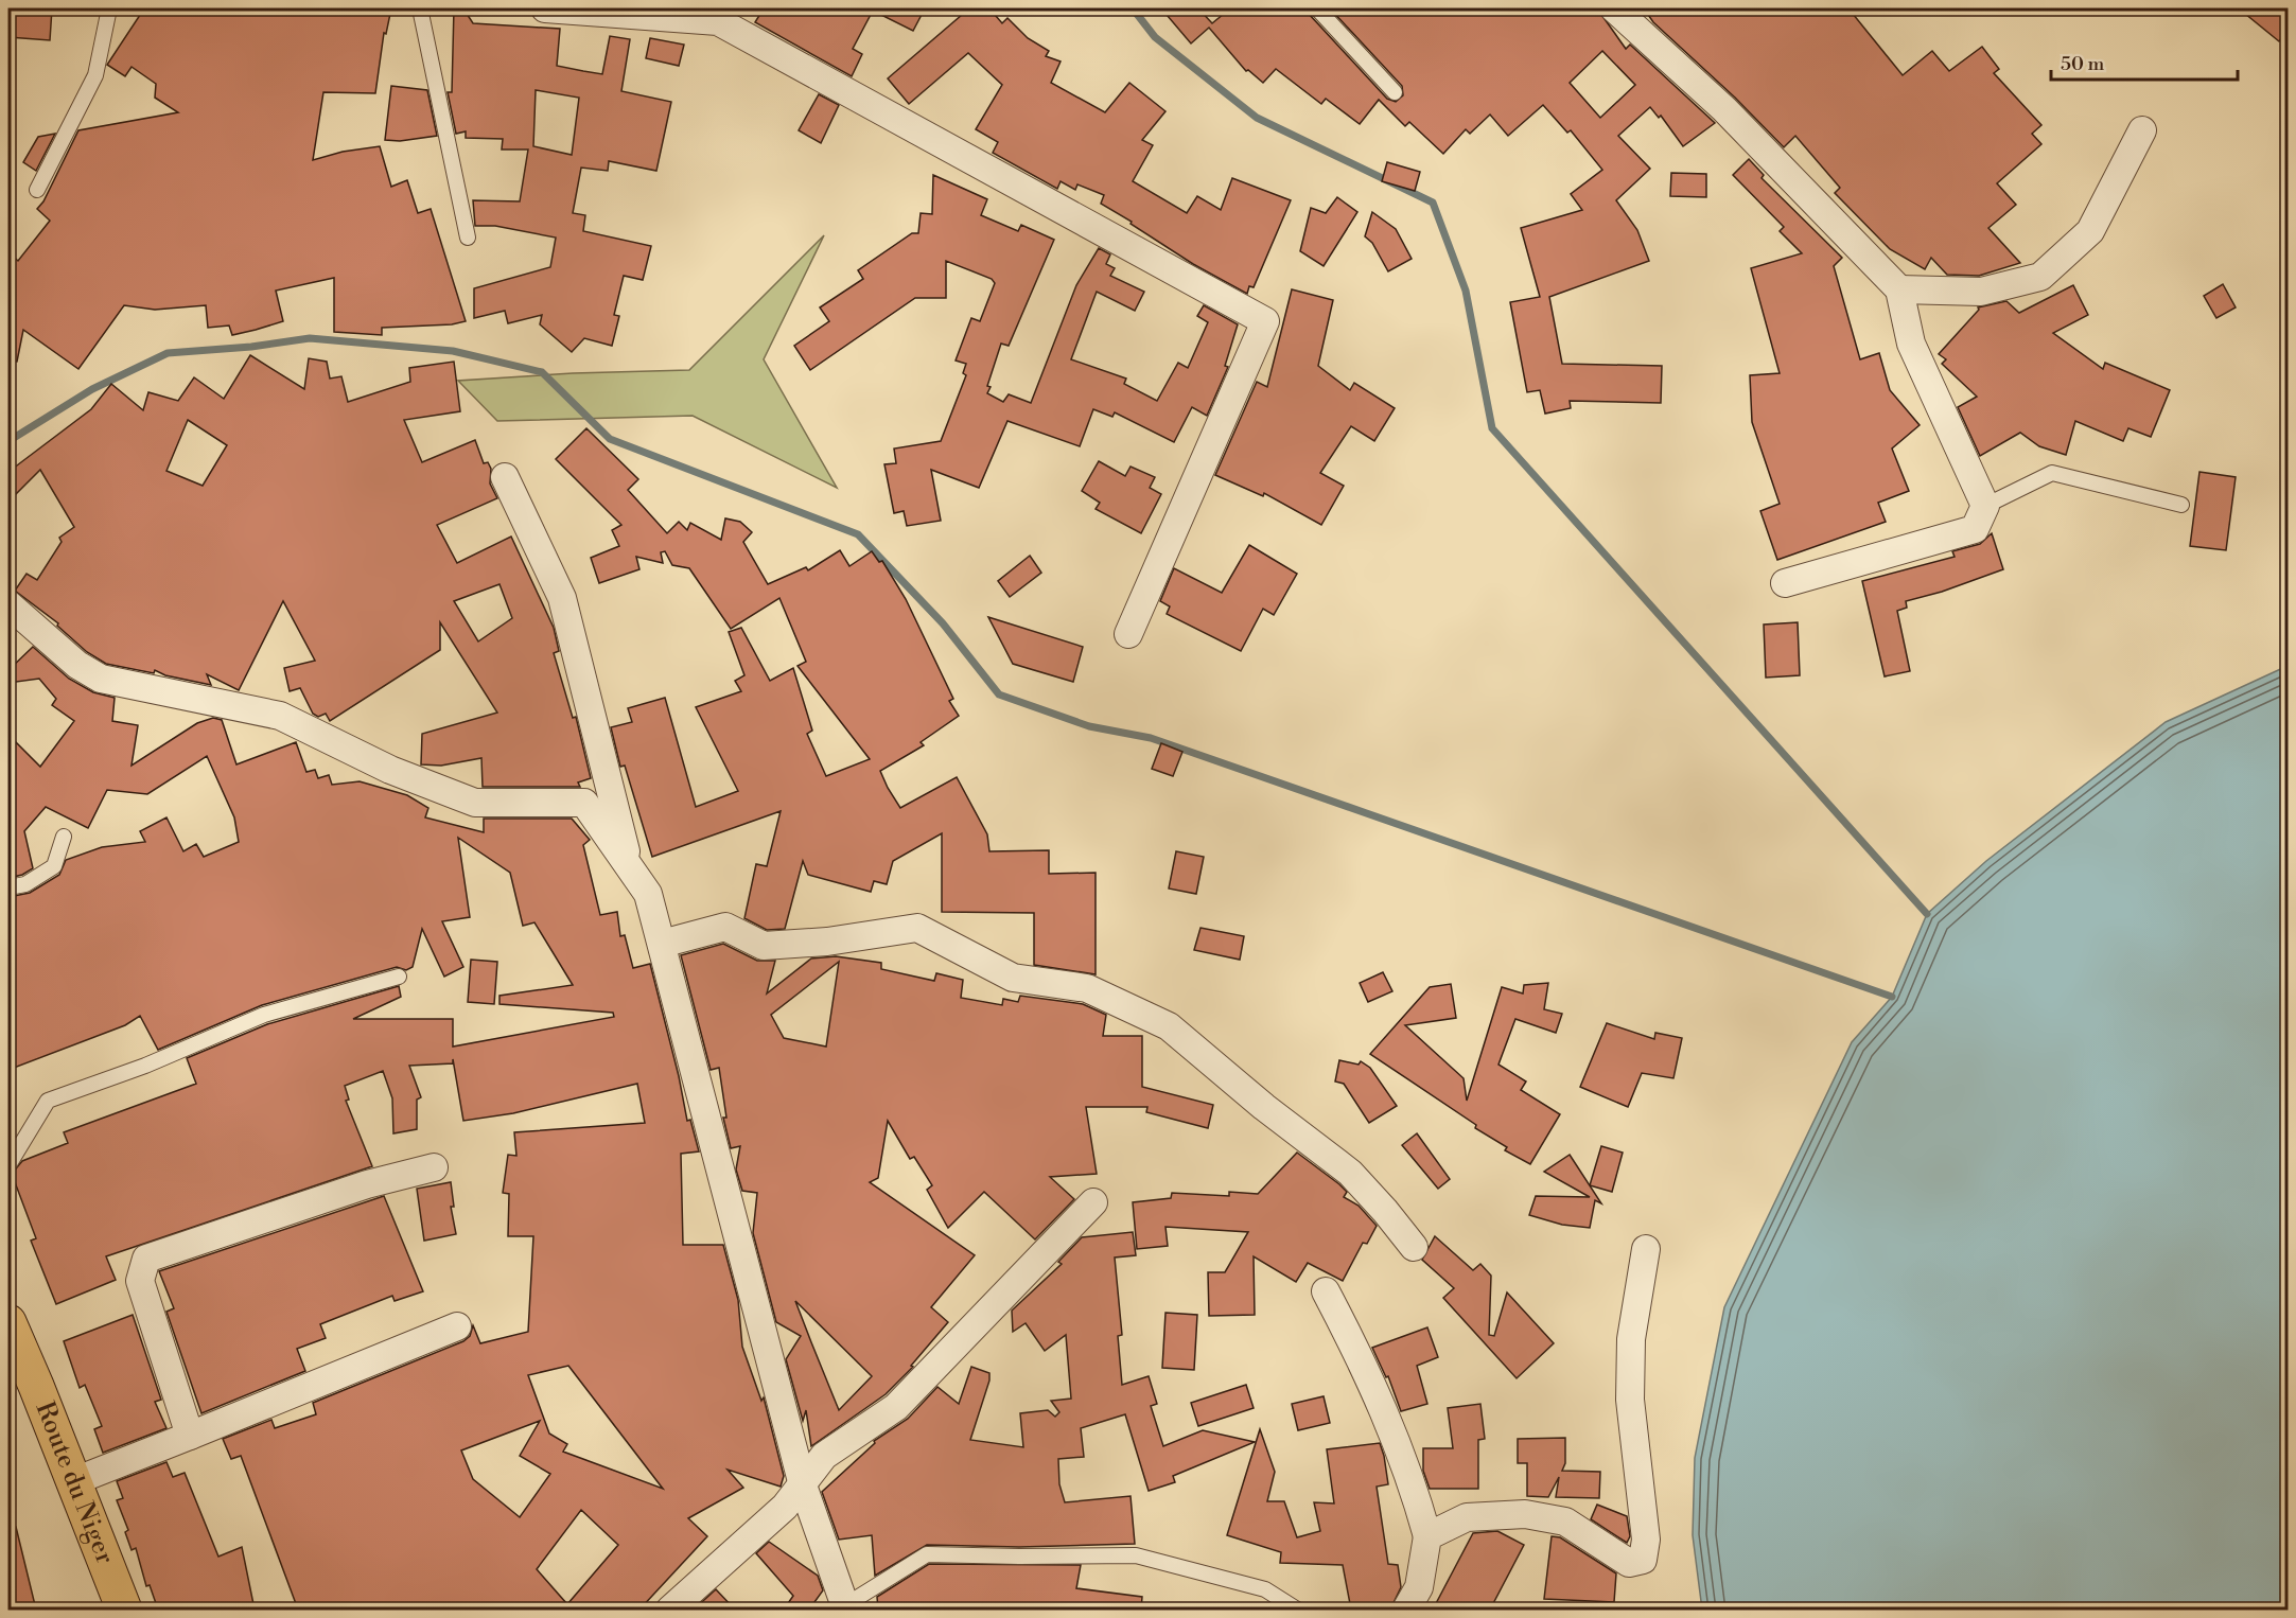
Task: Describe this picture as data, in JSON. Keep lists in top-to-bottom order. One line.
{"streets":{"main road":["Route du Niger"]},"scale_bar":"50 m"}
